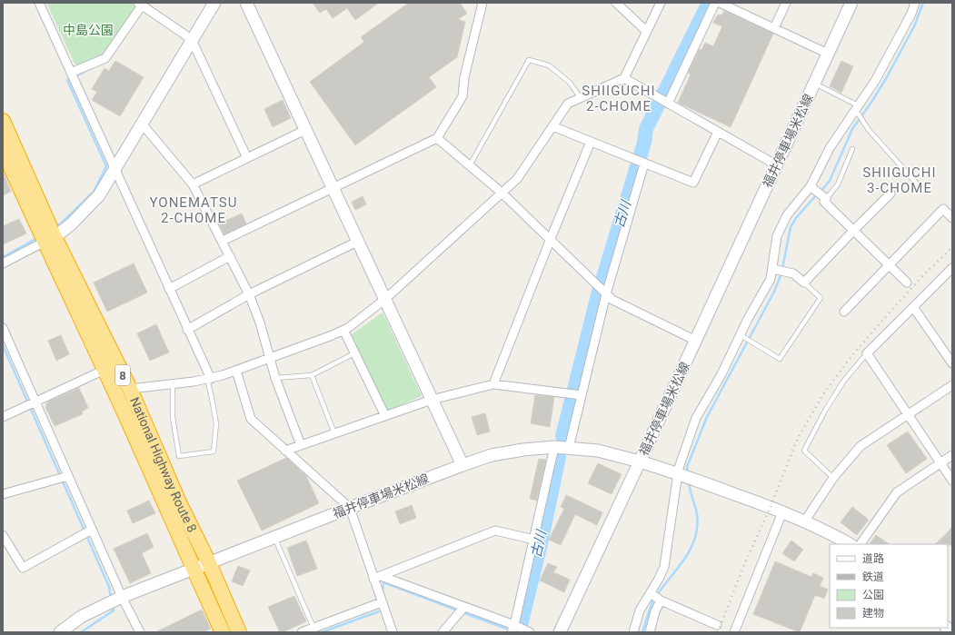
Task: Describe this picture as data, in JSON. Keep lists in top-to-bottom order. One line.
{"streets":{"highway":["8","National Highway Route 8"],"street":["福井停車場米松線"]},"crossings":[["福井停車場米松線","National Highway Route 8"]],"districts":["SHIIGUCHI 2-CHOME","SHIIGUCHI 3-CHOME","YONEMATSU 2-CHOME"],"water":["古川"],"parks":["中島公園"],"legend":["道路","鉄道","公園","建物"]}
